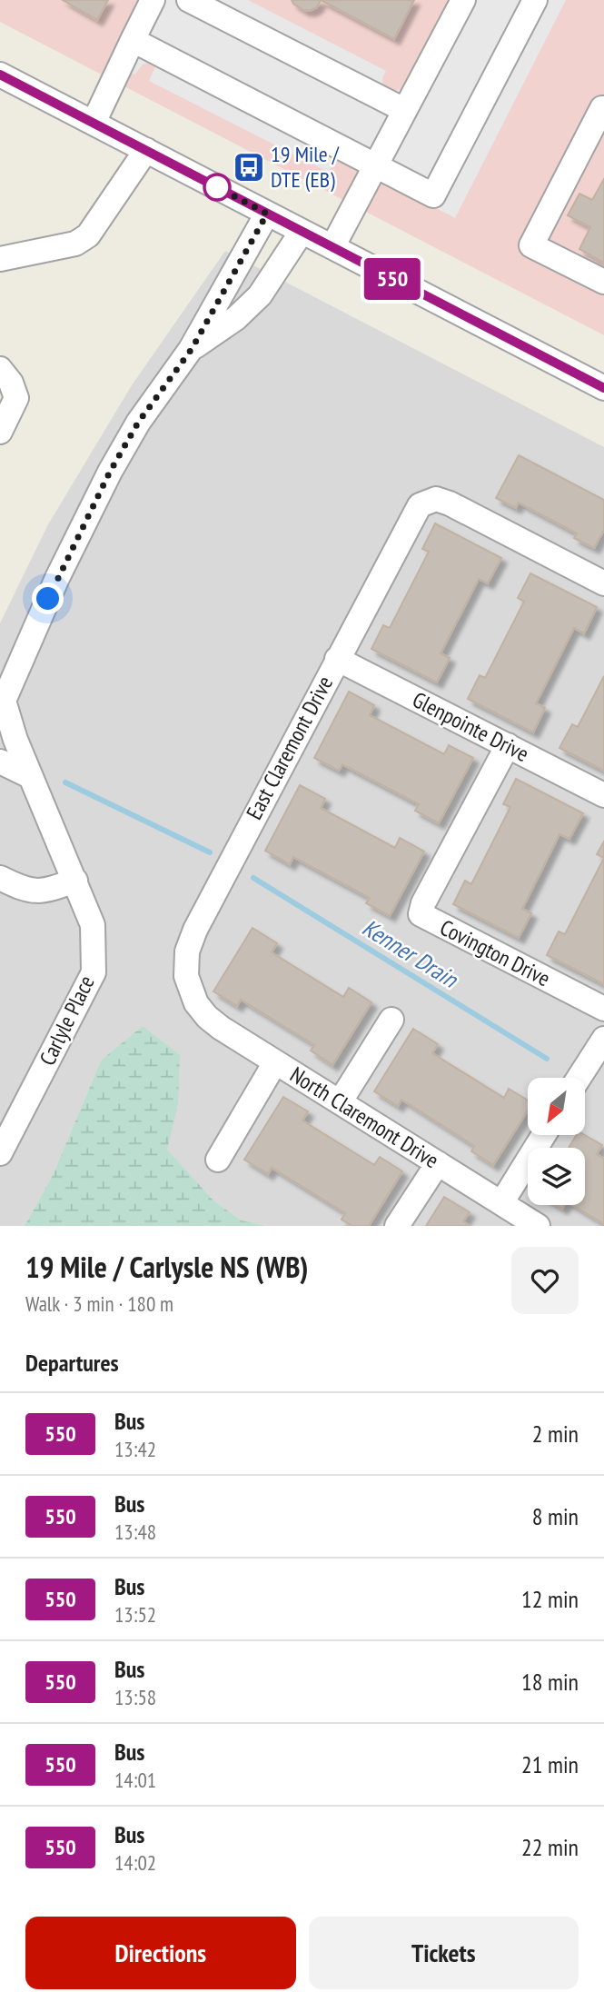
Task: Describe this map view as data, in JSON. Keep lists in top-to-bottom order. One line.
{"streets":{"street":["Glenpointe Drive","East Claremont Drive","Covington Drive","Carlyle Place","North Claremont Drive"]},"crossings":[["Glenpointe Drive","East Claremont Drive"],["Glenpointe Drive","Covington Drive"],["East Claremont Drive","North Claremont Drive"]],"water":["Kenner Drain"],"places":{"bus stop":["19 Mile / DTE (EB)"]},"lines":["bus line 550"],"north":"bottom left","page":{"on_map":"550","heading":[["19 Mile / Carlysle NS (WB)","Walk · 3 min · 180 m"],"Departures"],"list":[{"mark":"550","name":"Bus","note":"13:42","value":"2 min"},{"mark":"550","name":"Bus","note":"13:48","value":"8 min"},{"mark":"550","name":"Bus","note":"13:52","value":"12 min"},{"mark":"550","name":"Bus","note":"13:58","value":"18 min"},{"mark":"550","name":"Bus","note":"14:01","value":"21 min"},{"mark":"550","name":"Bus","note":"14:02","value":"22 min"}],"buttons":["Directions","Tickets"]}}
